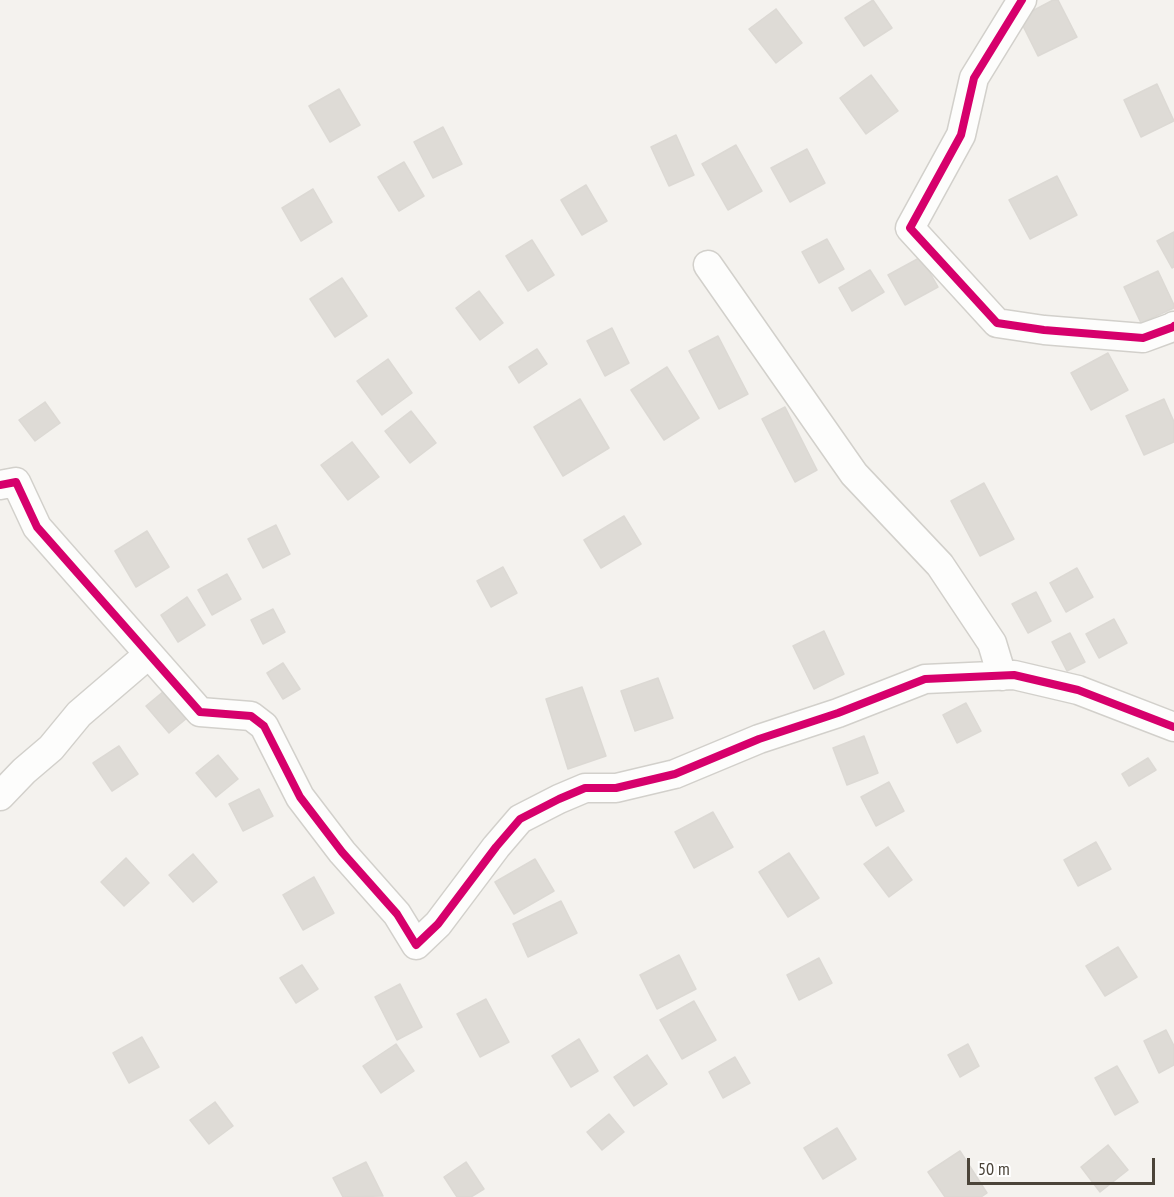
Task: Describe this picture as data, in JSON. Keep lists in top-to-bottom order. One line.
{"scale_bar":"50 m"}
